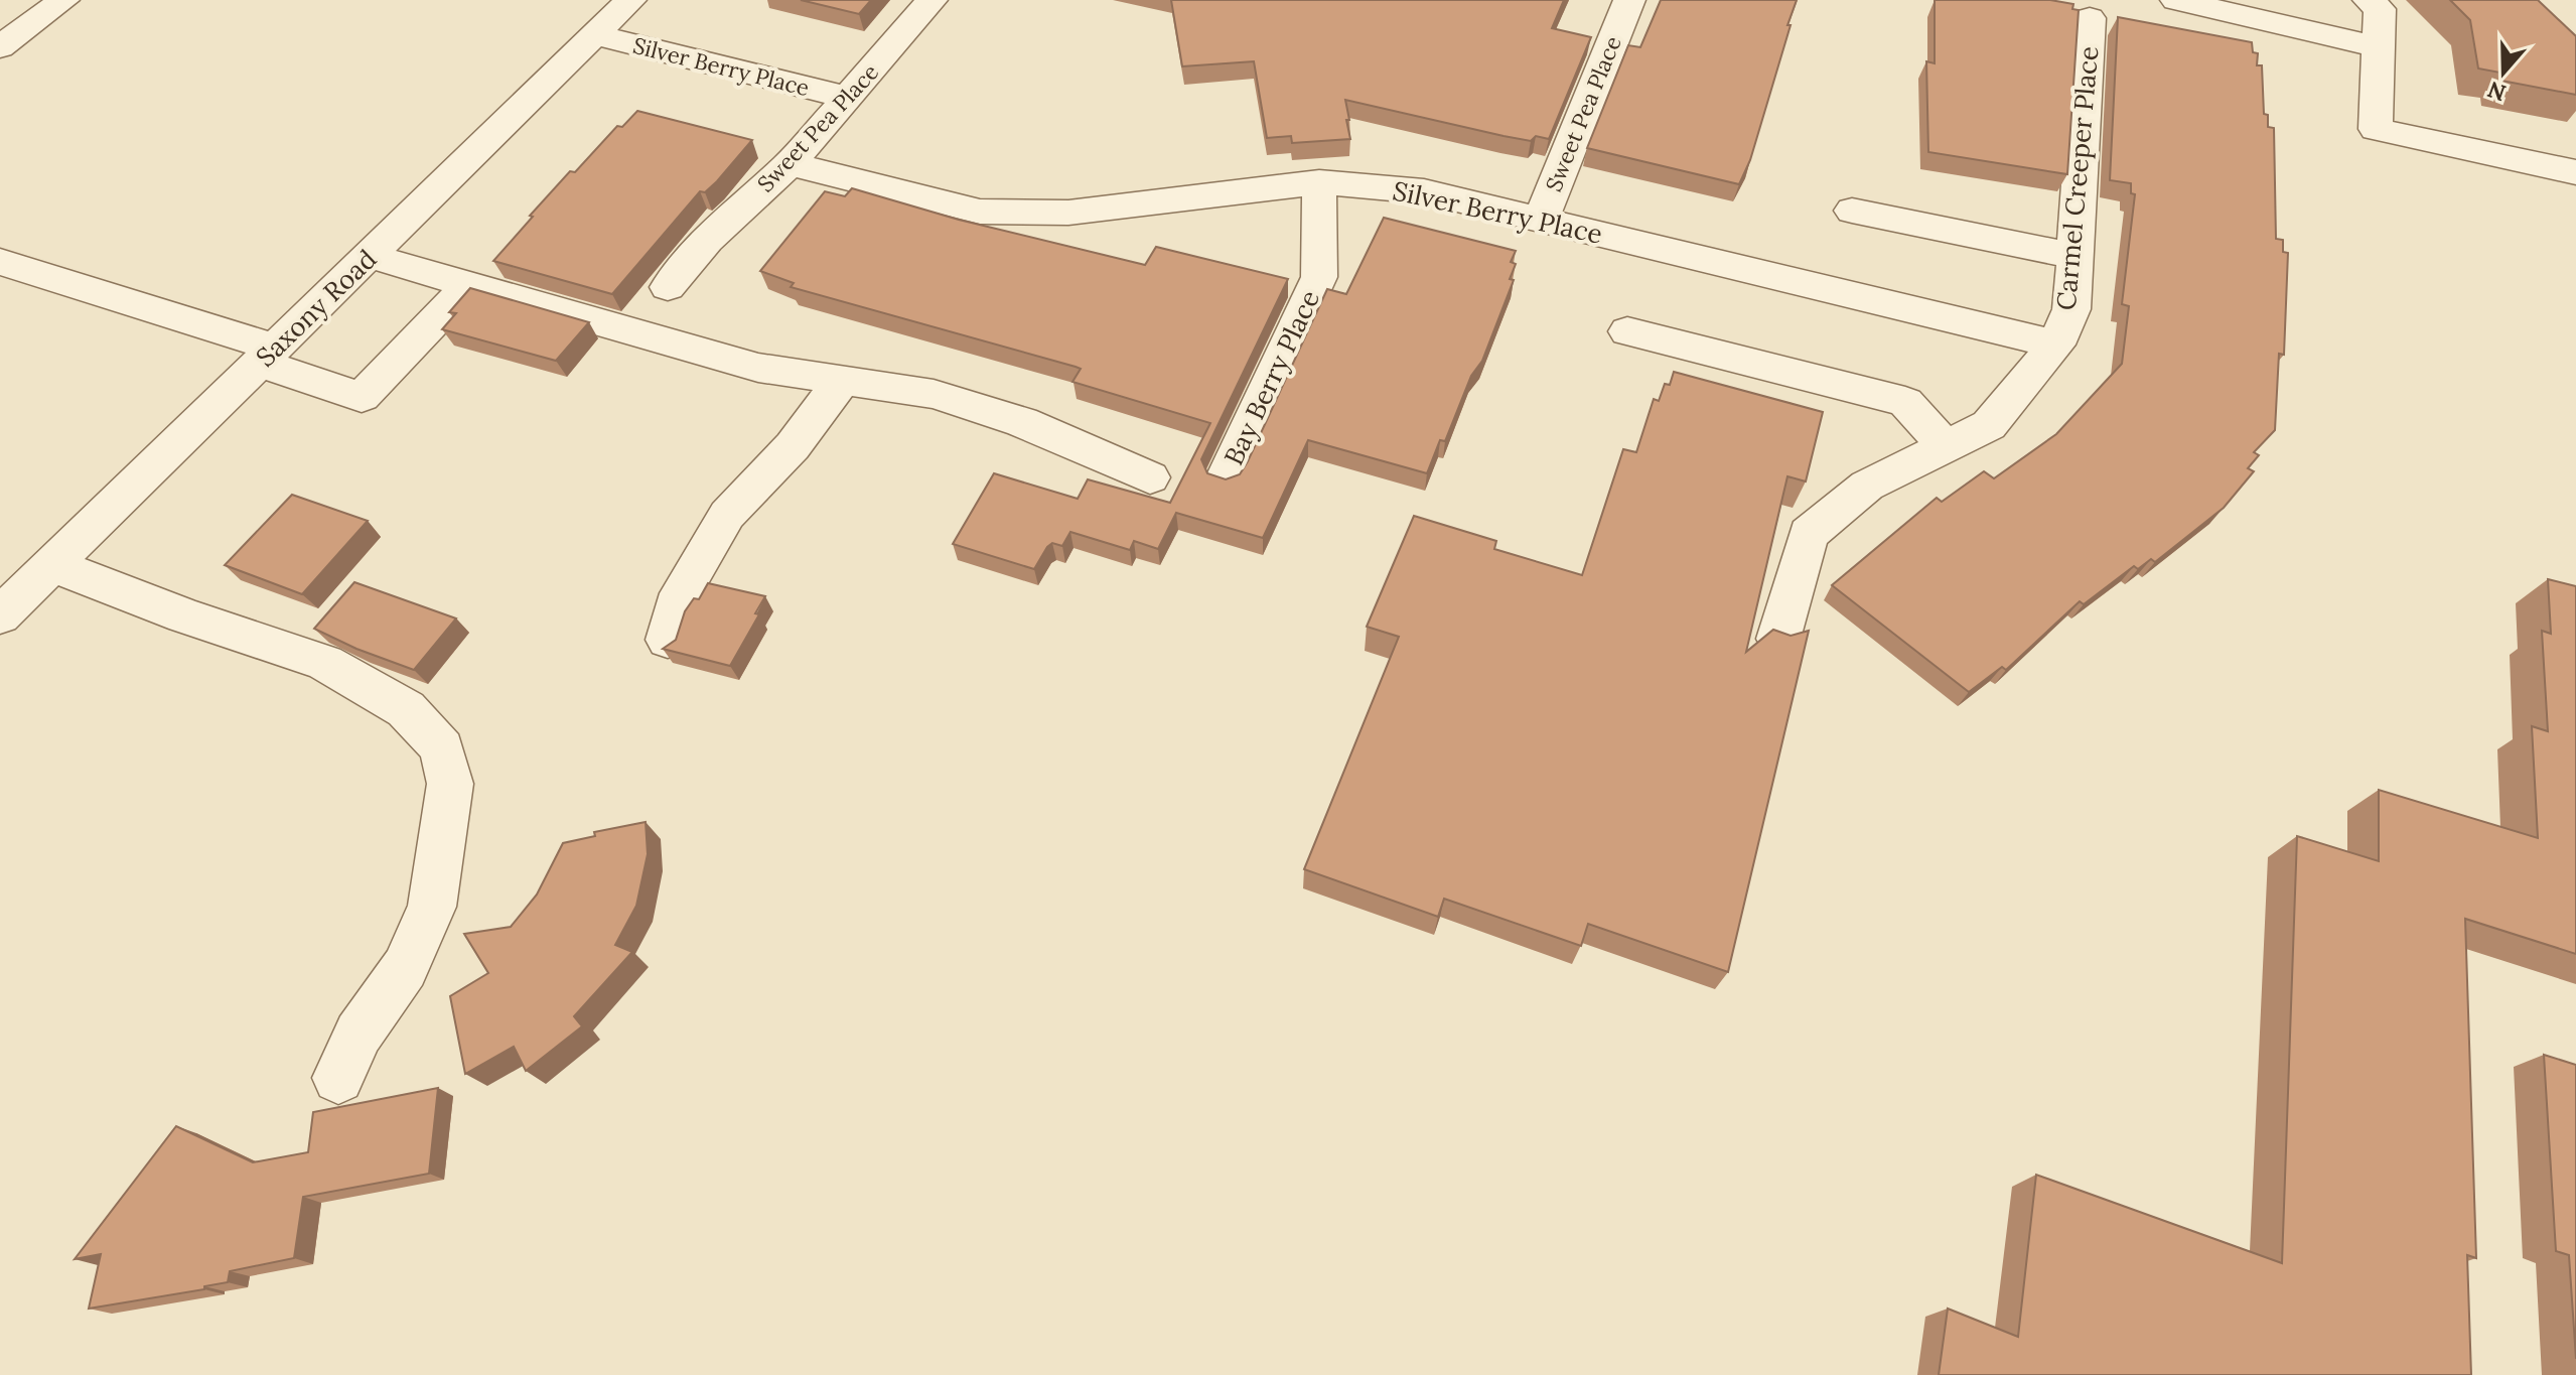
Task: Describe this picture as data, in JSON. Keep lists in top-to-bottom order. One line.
{"streets":{"street":["Silver Berry Place","Sweet Pea Place","Carmel Creeper Place","Saxony Road","Bay Berry Place"]},"crossings":[["Silver Berry Place","Sweet Pea Place"],["Silver Berry Place","Carmel Creeper Place"],["Silver Berry Place","Saxony Road"],["Silver Berry Place","Bay Berry Place"]],"north":"bottom"}
